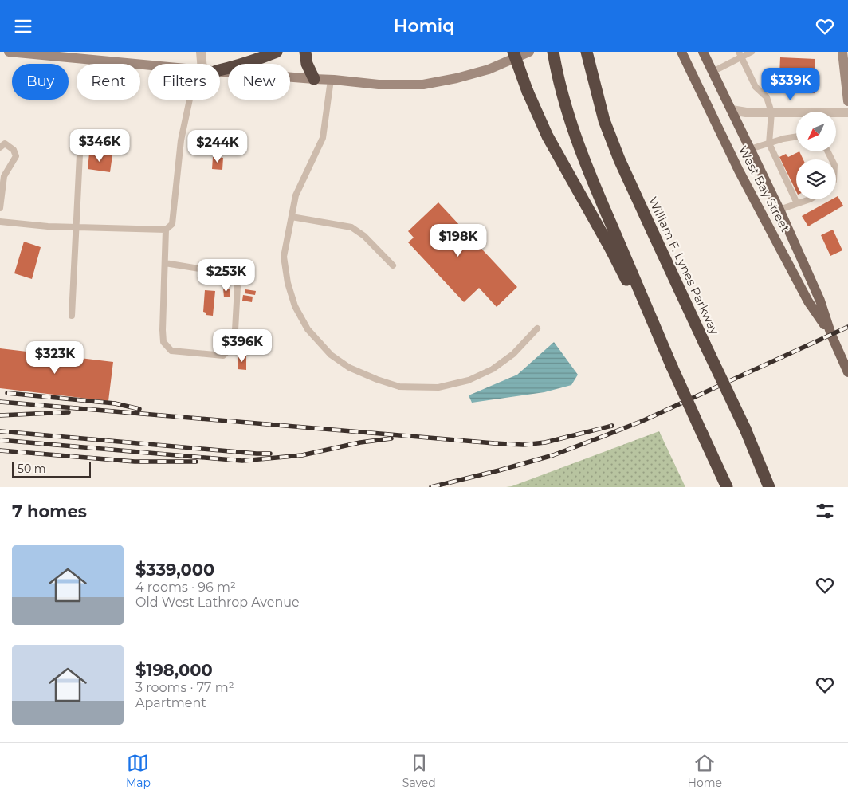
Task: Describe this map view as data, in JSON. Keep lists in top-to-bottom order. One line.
{"streets":{"highway":["William F. Lynes Parkway"],"main road":["West Bay Street"]},"scale_bar":"50 m","north":"bottom left","page":{"header":"Homiq","chip":["Buy","Rent","Filters","New"],"price":["$339K","$346K","$244K","$198K","$253K","$396K","$323K"],"scale":"50 m","heading":"7 homes","list":[{"name":"$339,000","note":"4 rooms · 96 m² · Old West Lathrop Avenue"},{"name":"$198,000","note":"3 rooms · 77 m² · Apartment"}],"tabs":["Map","Saved","Home"]}}
